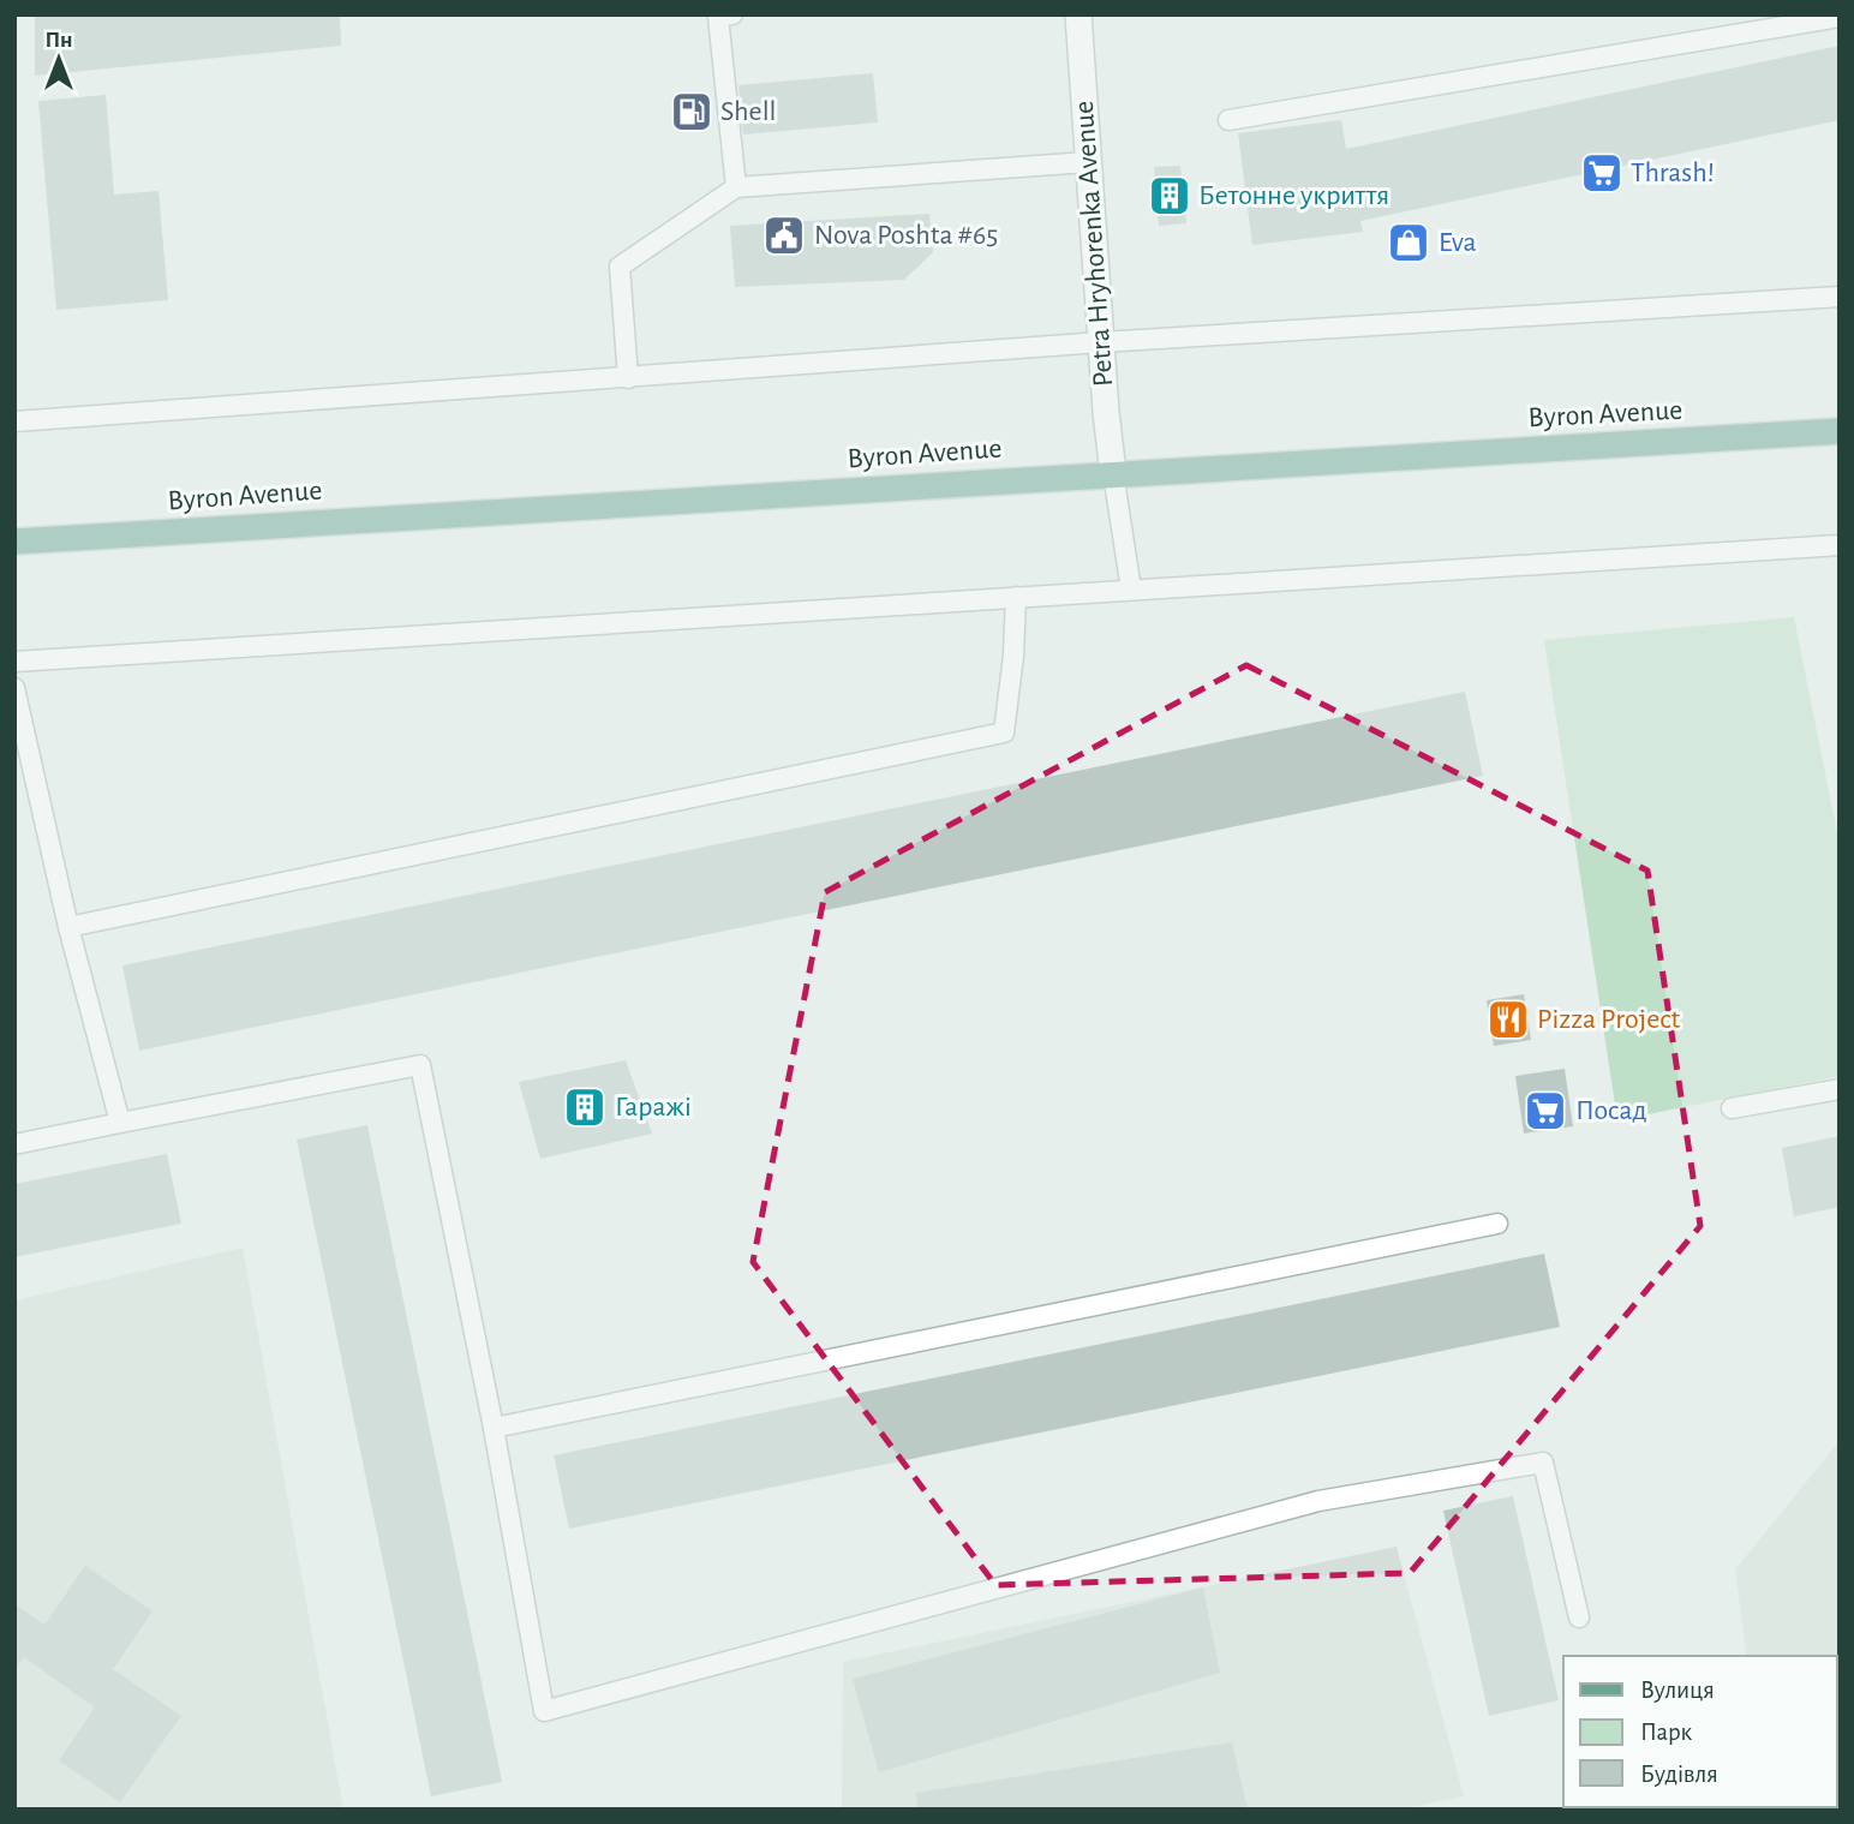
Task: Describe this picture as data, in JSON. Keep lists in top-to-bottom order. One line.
{"streets":{"main road":["Petra Hryhorenka Аvenue","Byron Avenue"]},"crossings":[["Petra Hryhorenka Аvenue","Byron Avenue"]],"places":{"fuel station":["Shell"],"supermarket":["Thrash!","Посад"],"building":["Бетонне укриття","Гаражі"],"public building":["Nova Poshta #65"],"shop":["Eva"],"restaurant":["Pizza Project"]},"legend":["Вулиця","Парк","Будівля"],"north":"top"}
